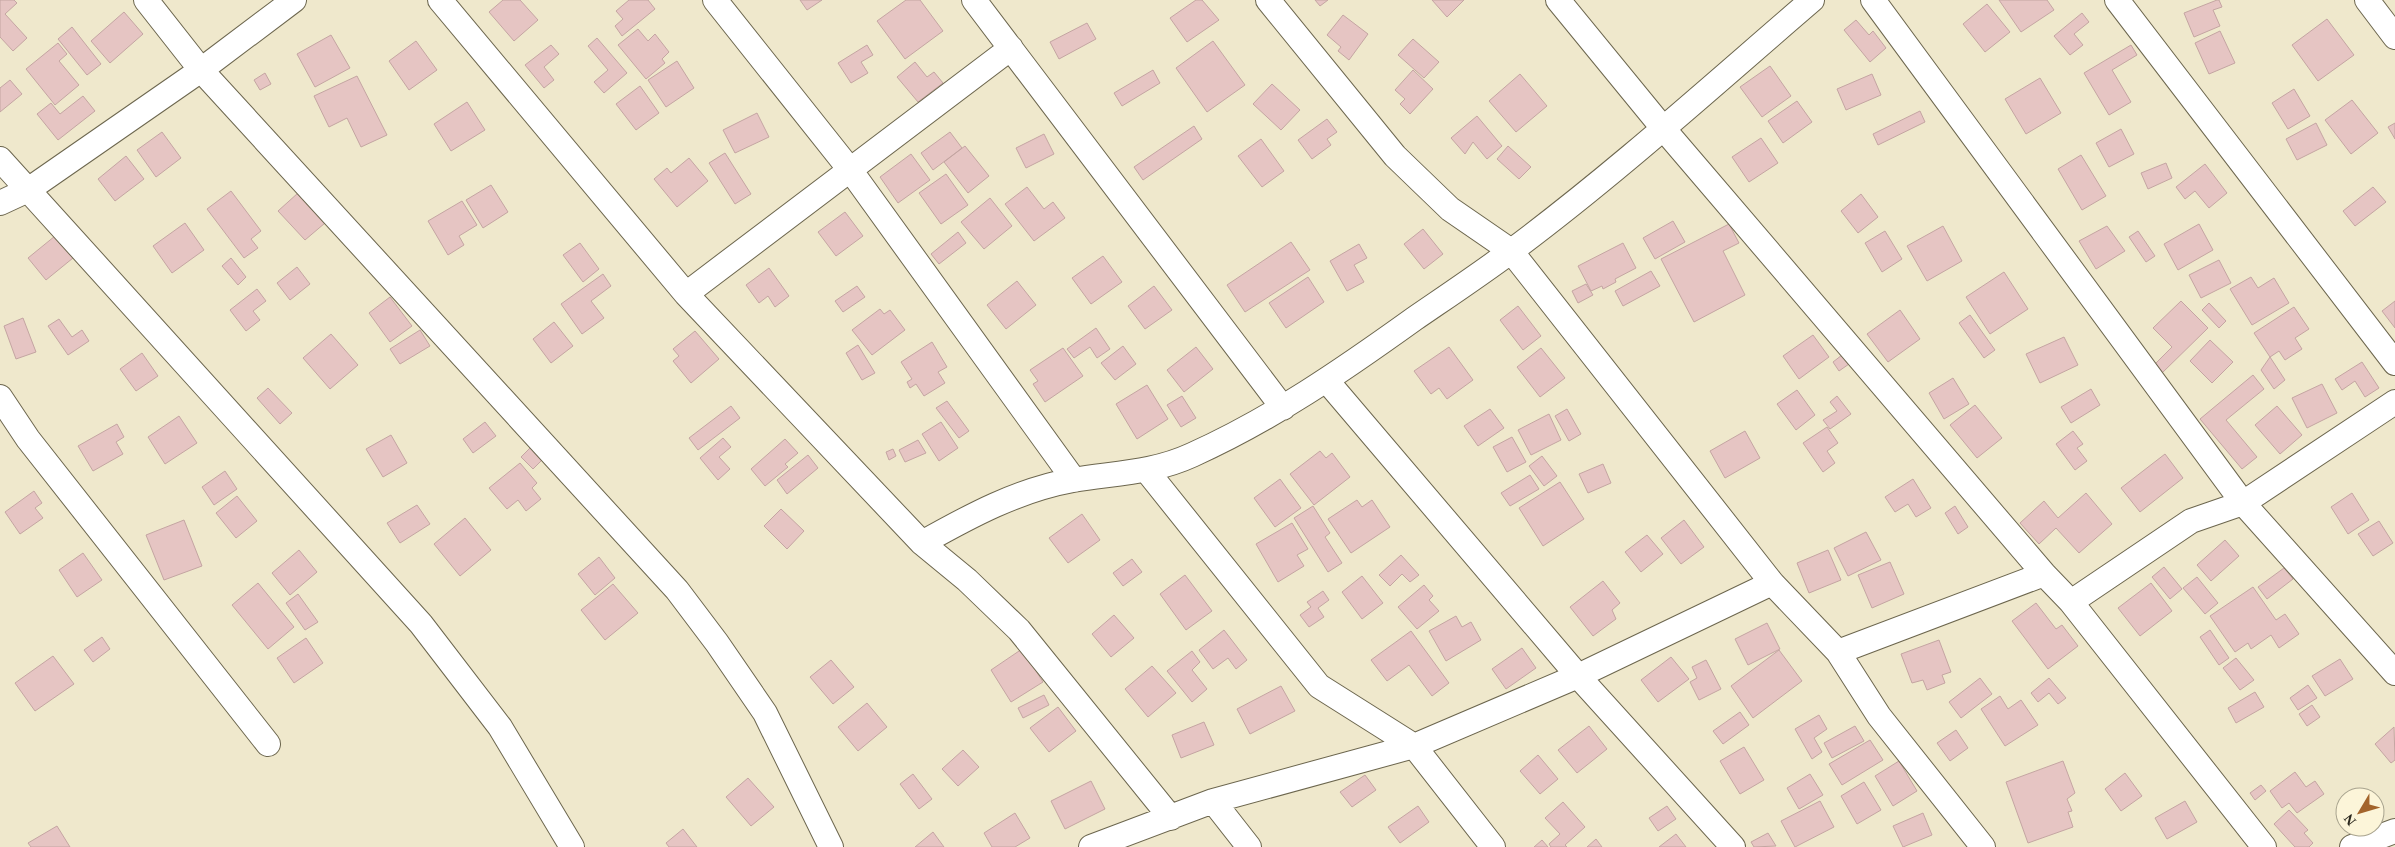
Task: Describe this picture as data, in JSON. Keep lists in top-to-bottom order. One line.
{"north":"bottom left"}
